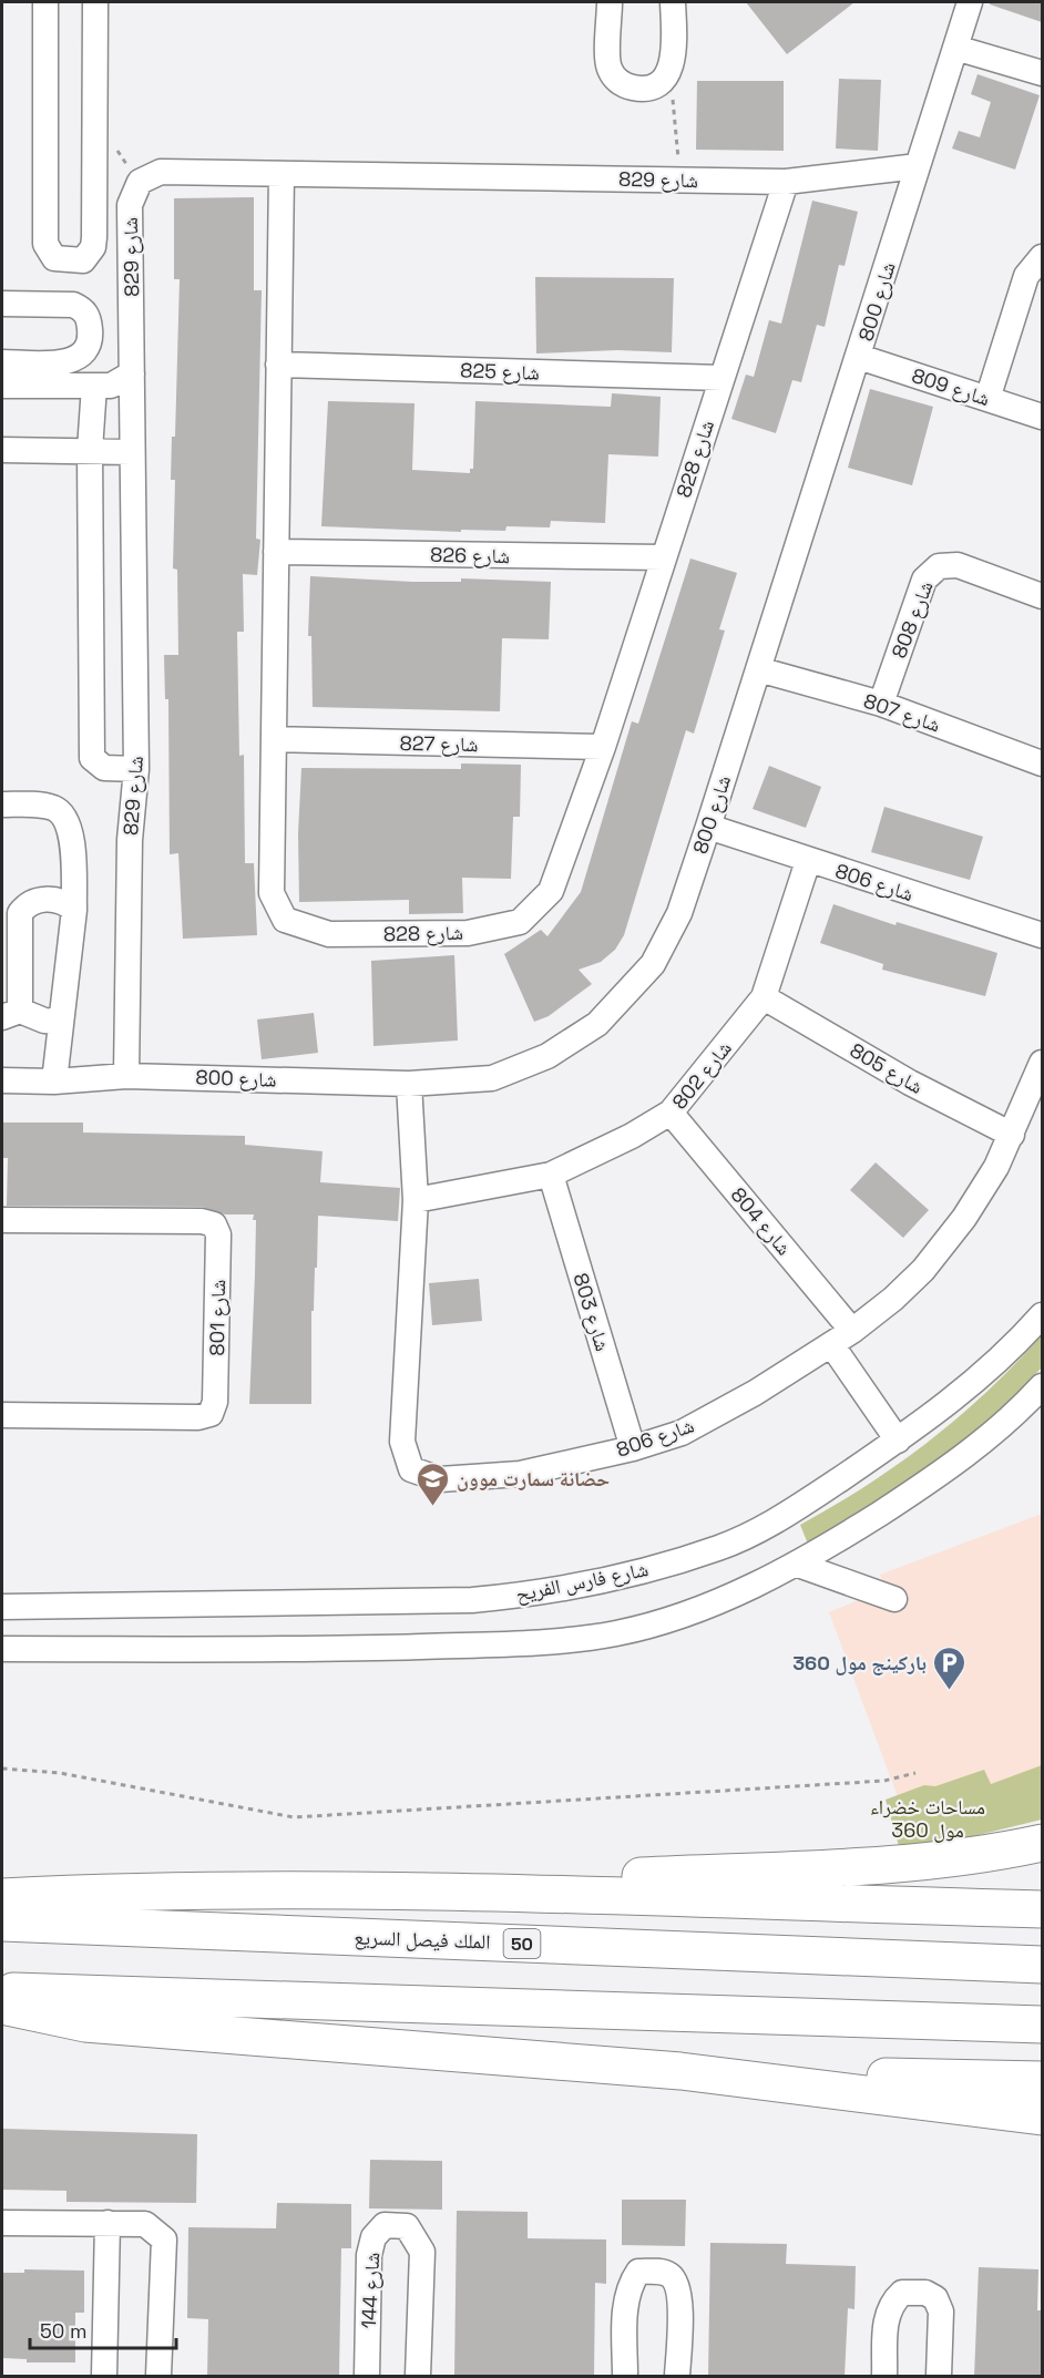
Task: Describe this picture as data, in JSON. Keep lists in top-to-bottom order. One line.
{"streets":{"highway":["الملك فيصل السريع","50"],"street":["شارع 829","شارع 800","شارع 825","شارع 809","شارع 828","شارع 826","شارع 808","شارع 807","شارع 827","شارع 806","شارع 805","شارع 802","شارع 804","شارع 803","شارع 801","شارع فارس الفريح","شارع 144"]},"crossings":[["شارع 829","شارع 800"],["شارع 829","شارع 828"],["شارع 800","شارع 809"],["شارع 800","شارع 807"],["شارع 800","شارع 806"],["شارع 825","شارع 828"],["شارع 828","شارع 826"],["شارع 828","شارع 827"],["شارع 808","شارع 807"],["شارع 806","شارع 805"],["شارع 806","شارع 802"],["شارع 806","شارع 804"],["شارع 806","شارع 803"],["شارع 805","شارع 802"],["شارع 802","شارع 804"],["شارع 802","شارع 803"],["شارع 804","شارع فارس الفريح"]],"parks":["مساحات خضراء 360 مول"],"places":{"school or university":["حضانة سمارت موون"],"parking":["باركينج مول 360"]},"scale_bar":"50 m"}
